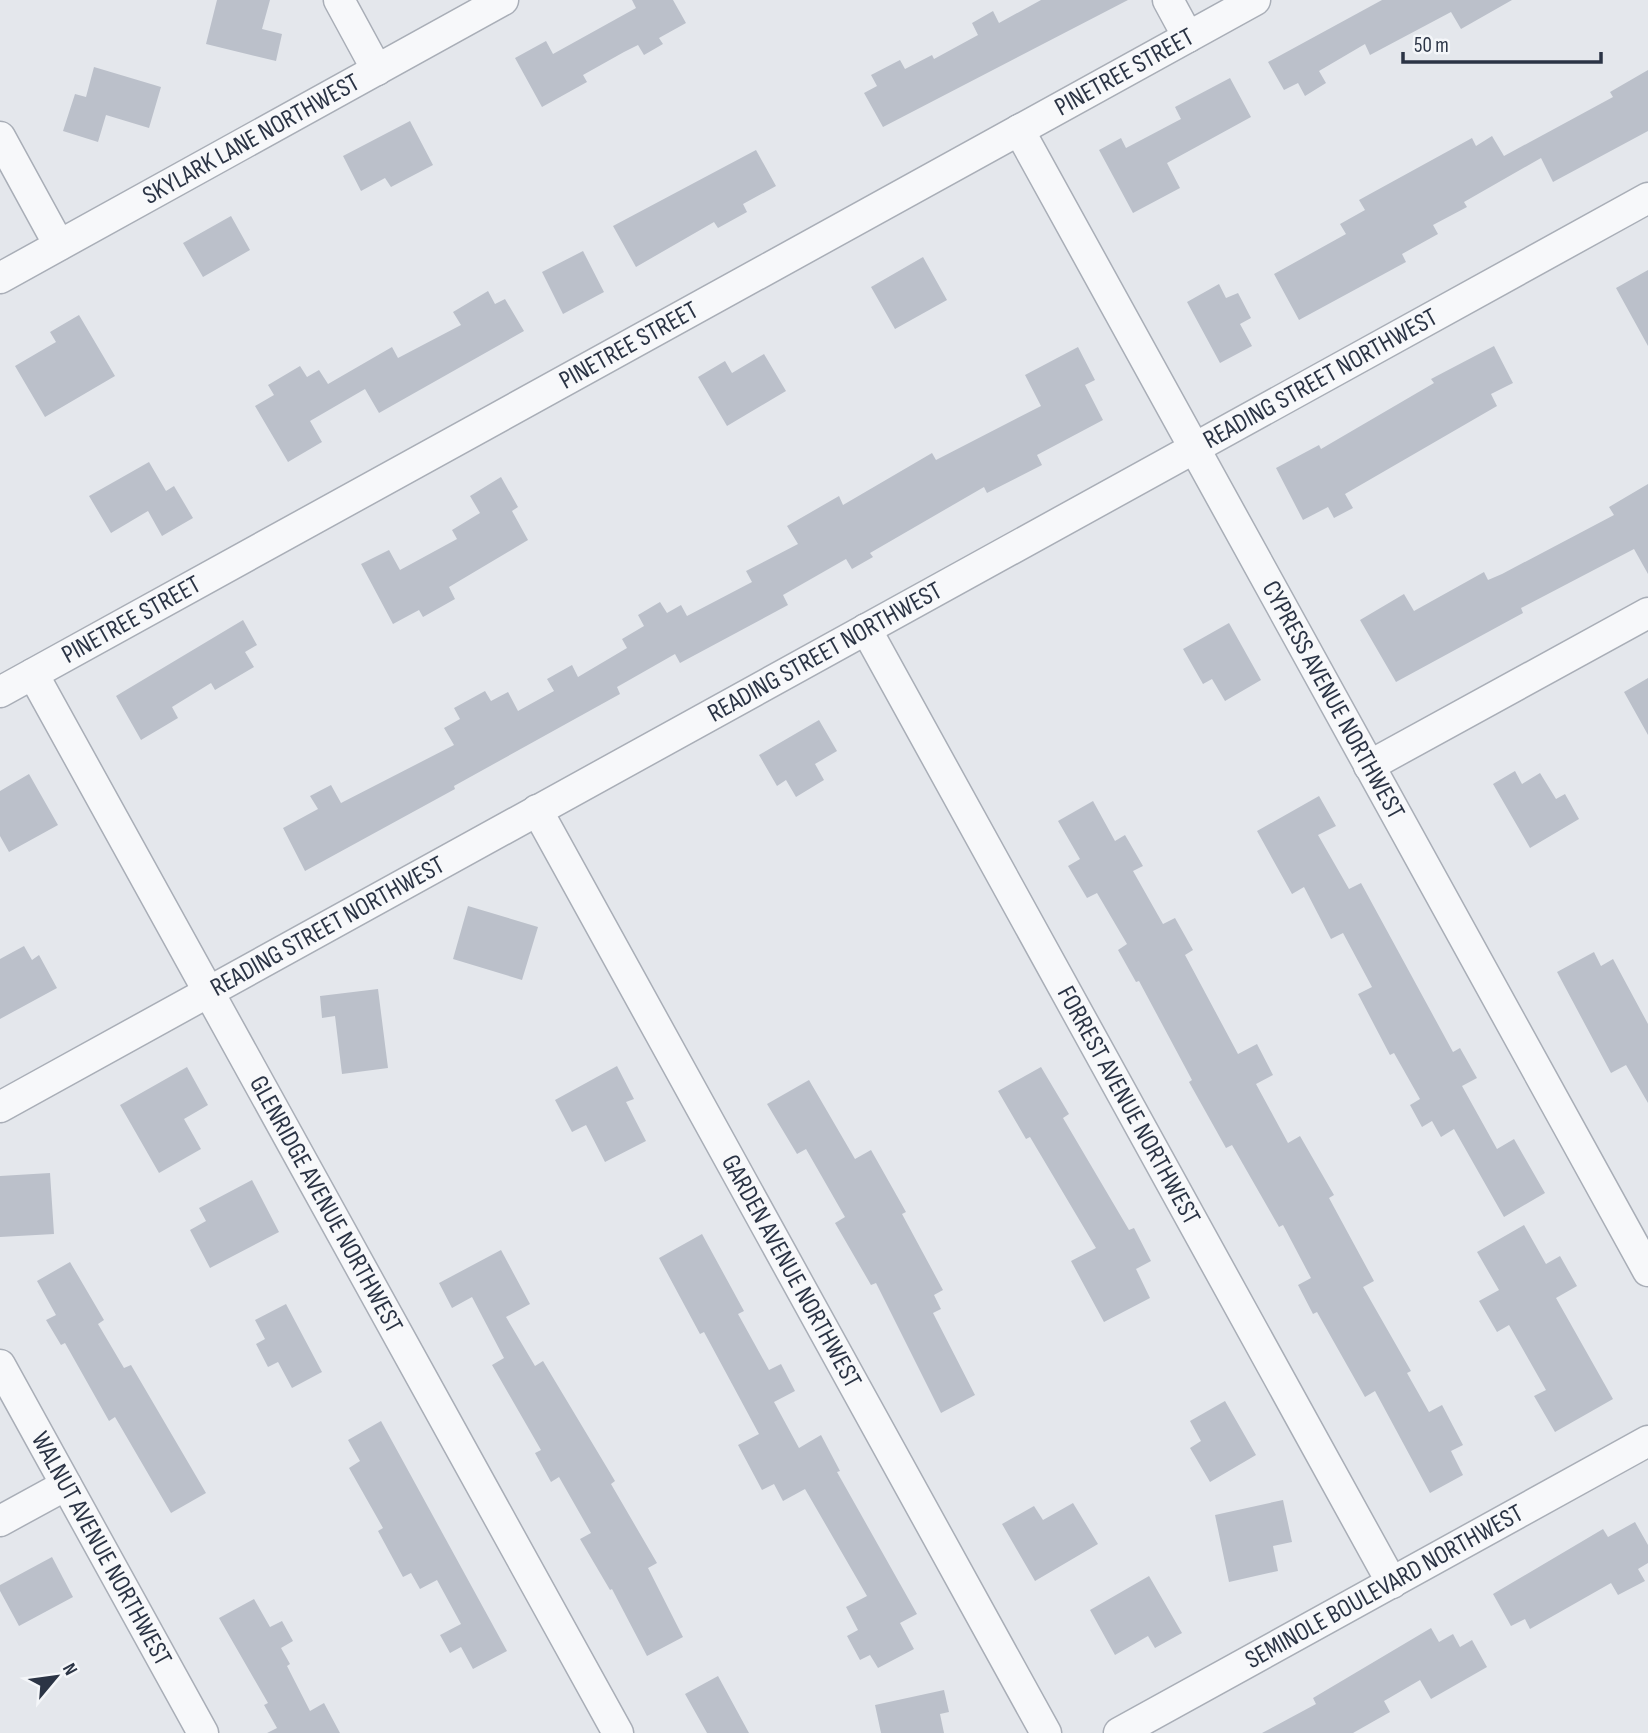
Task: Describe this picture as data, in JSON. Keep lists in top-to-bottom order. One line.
{"streets":{"street":["PINETREE STREET","SKYLARK LANE NORTHWEST","READING STREET NORTHWEST","CYPRESS AVENUE NORTHWEST","FORREST AVENUE NORTHWEST","GLENRIDGE AVENUE NORTHWEST","GARDEN AVENUE NORTHWEST","WALNUT AVENUE NORTHWEST","SEMINOLE BOULEVARD NORTHWEST"]},"crossings":[["PINETREE STREET","CYPRESS AVENUE NORTHWEST"],["PINETREE STREET","GLENRIDGE AVENUE NORTHWEST"],["READING STREET NORTHWEST","CYPRESS AVENUE NORTHWEST"],["READING STREET NORTHWEST","FORREST AVENUE NORTHWEST"],["READING STREET NORTHWEST","GLENRIDGE AVENUE NORTHWEST"],["READING STREET NORTHWEST","GARDEN AVENUE NORTHWEST"],["FORREST AVENUE NORTHWEST","SEMINOLE BOULEVARD NORTHWEST"]],"scale_bar":"50 m","north":"top right"}
